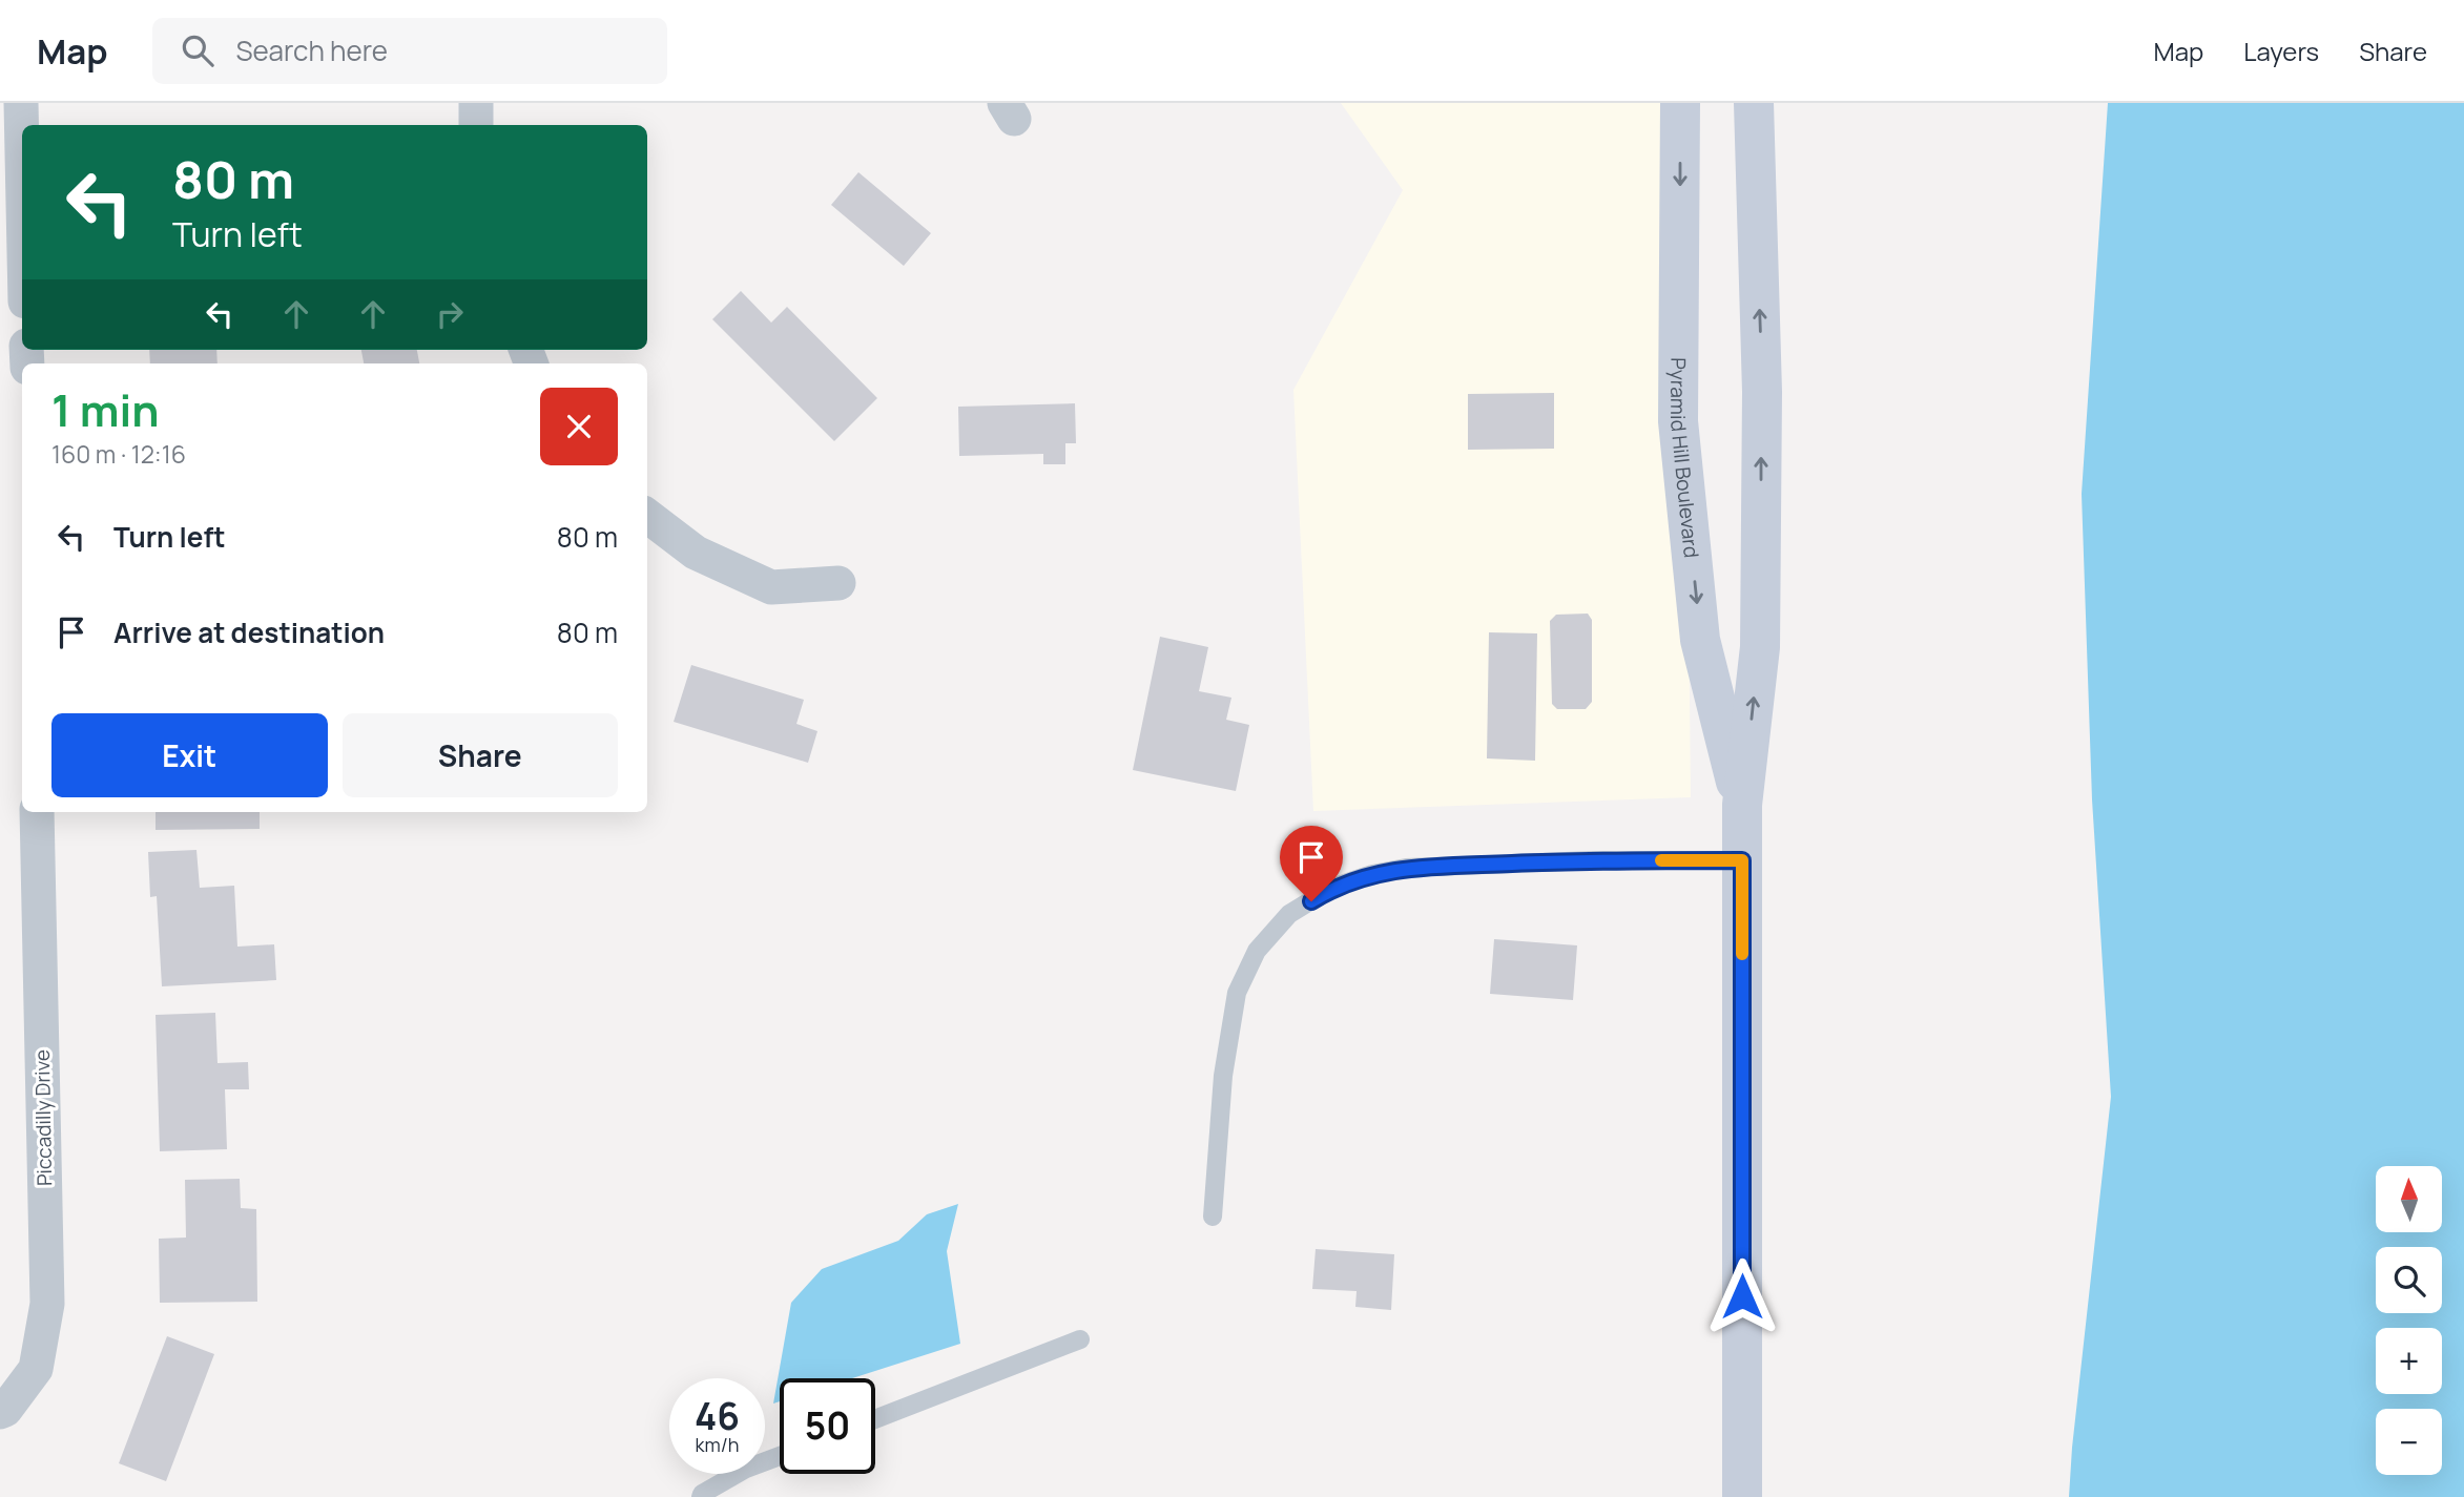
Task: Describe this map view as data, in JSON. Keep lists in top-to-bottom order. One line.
{"streets":{"main road":["Pyramid Hill Boulevard"],"street":["Piccadilly Drive"]},"north":"top","page":{"header":"Map","search":"Search here","nav":["Map","Layers","Share"],"turn":["80 m","Turn left"],"heading":["1 min","160 m · 12:16"],"list":[{"name":"Turn left","value":"80 m"},{"name":"Arrive at destination","value":"80 m"}],"buttons":["Exit","Share"],"map_buttons":["+","−"],"speed":"46 km/h","limit":"50"}}
